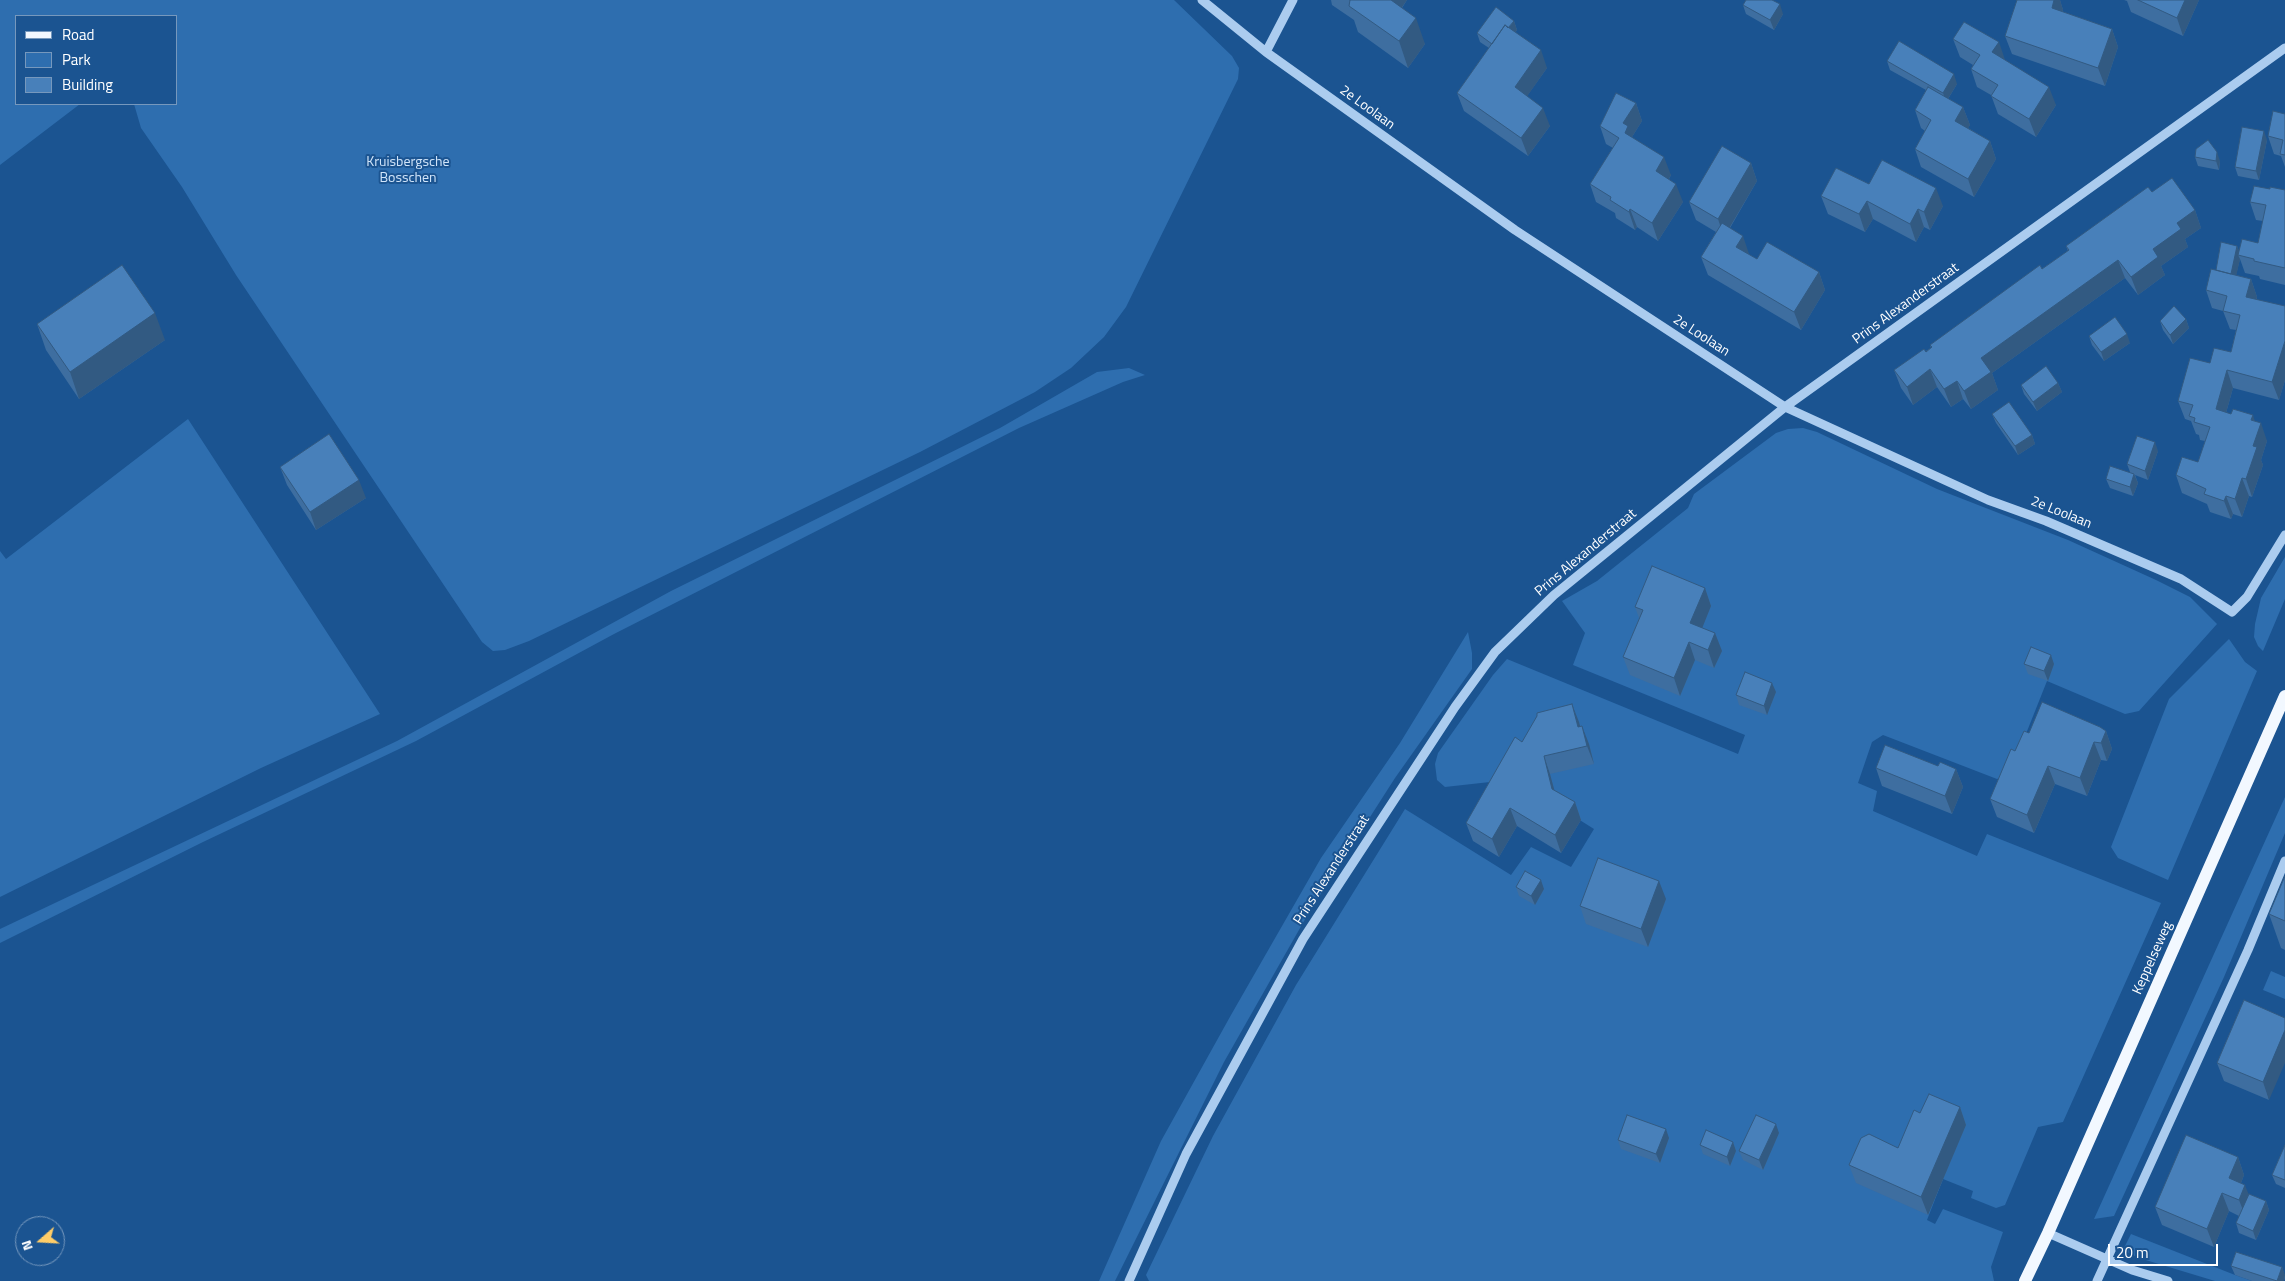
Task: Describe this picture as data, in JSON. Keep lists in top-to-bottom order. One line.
{"streets":{"main road":["Keppelseweg"],"street":["2e Loolaan","Prins Alexanderstraat"]},"crossings":[["2e Loolaan","Prins Alexanderstraat"]],"parks":["Kruisbergsche Bosschen"],"legend":["Road","Park","Building"],"scale_bar":"20 m","north":"left"}
